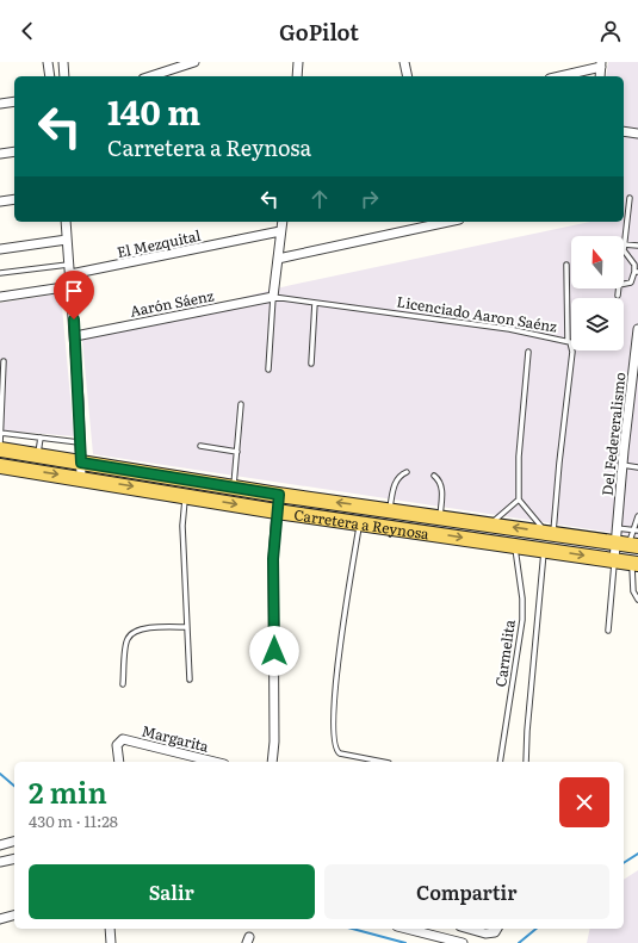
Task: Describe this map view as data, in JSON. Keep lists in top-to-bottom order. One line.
{"streets":{"main road":["Carretera a Reynosa"],"street":["El Mezquital","Aarón Sáenz","Del Federeralismo","Margarita"],"lane":["Licenciado Aaron Saénz","Carmelita"]},"crossings":[["Aarón Sáenz","Licenciado Aaron Saénz"],["Licenciado Aaron Saénz","Carretera a Reynosa"],["Del Federeralismo","Carretera a Reynosa"],["Carretera a Reynosa","Carmelita"]],"north":"top","page":{"header":"GoPilot","turn":["140 m","Carretera a Reynosa"],"heading":["2 min","430 m · 11:28"],"buttons":["Salir","Compartir"]}}
